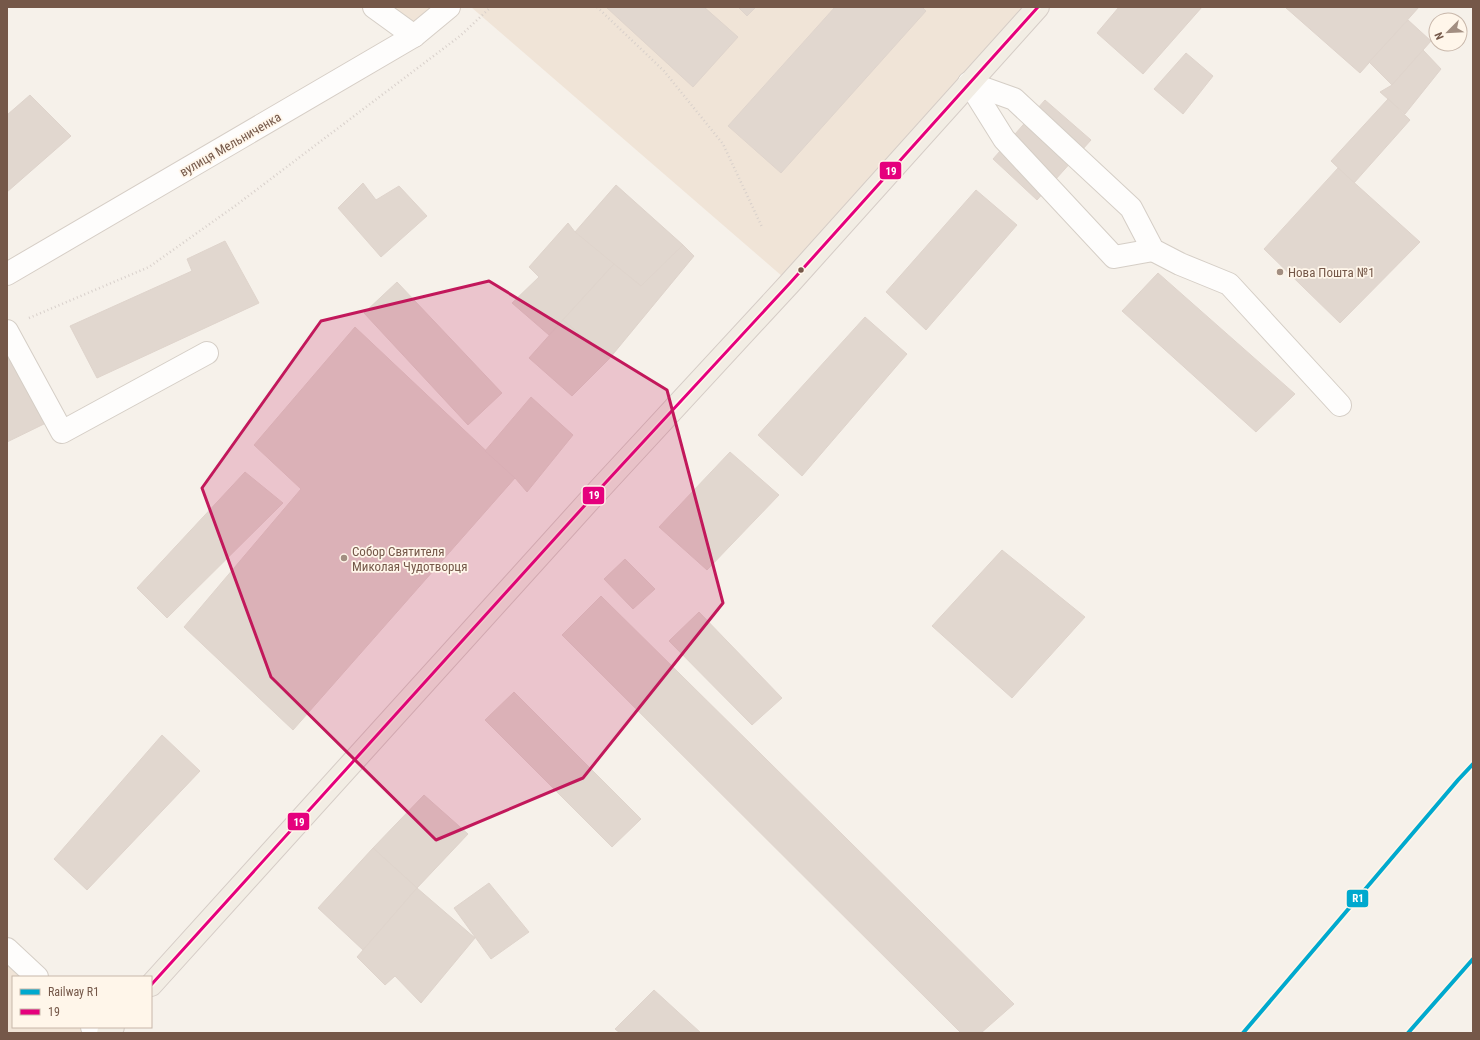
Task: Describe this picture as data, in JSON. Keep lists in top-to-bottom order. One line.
{"streets":{"street":["вулиця Мельниченка"]},"places":["Нова Пошта №1","Собор Святителя Миколая Чудотворця"],"lines":["transit line 19","rail line R1"],"legend":["Railway R1","19"],"north":"bottom left"}
